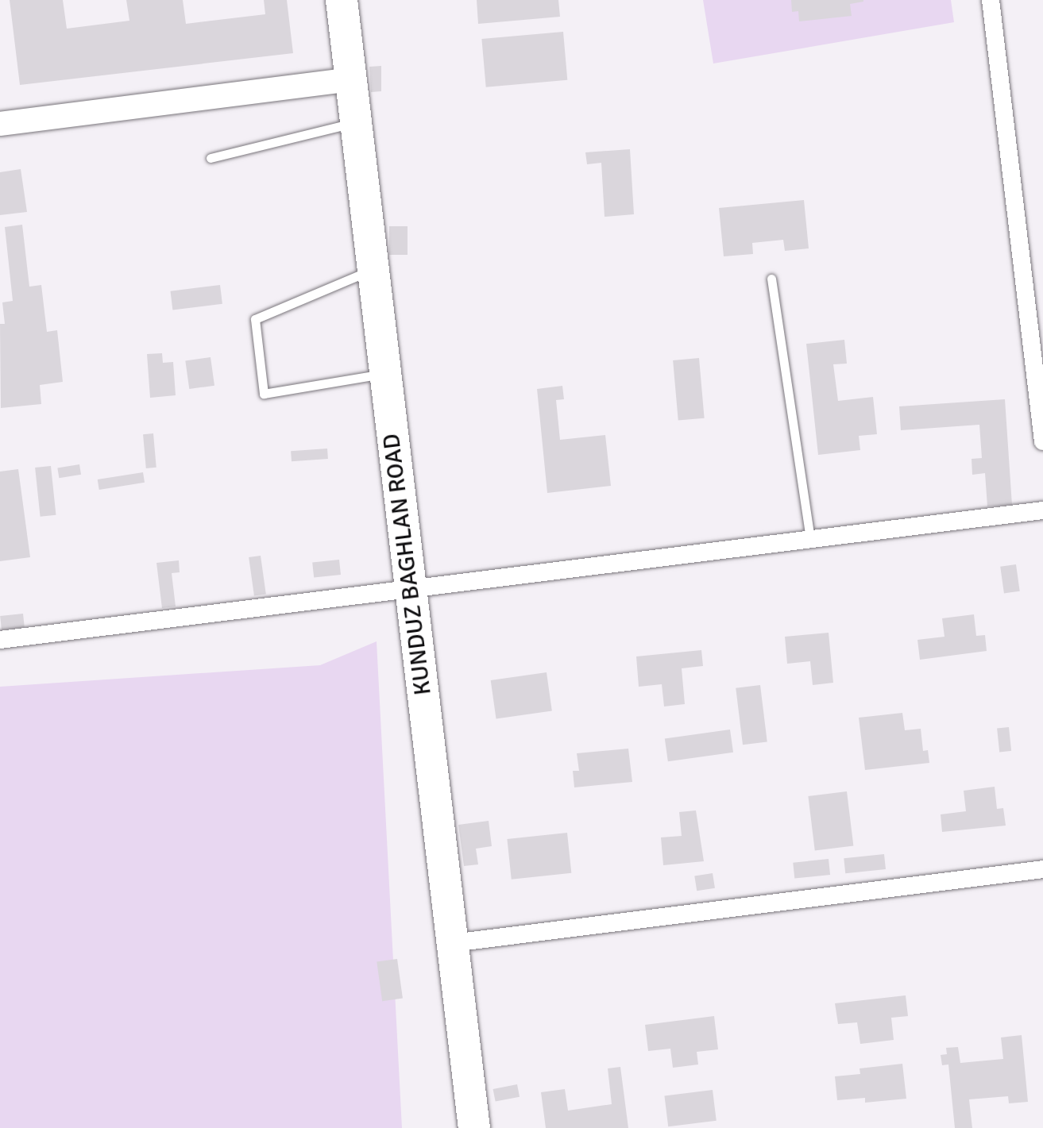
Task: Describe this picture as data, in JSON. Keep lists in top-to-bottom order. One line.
{"streets":{"highway":["KUNDUZ BAGHLAN ROAD"]}}
